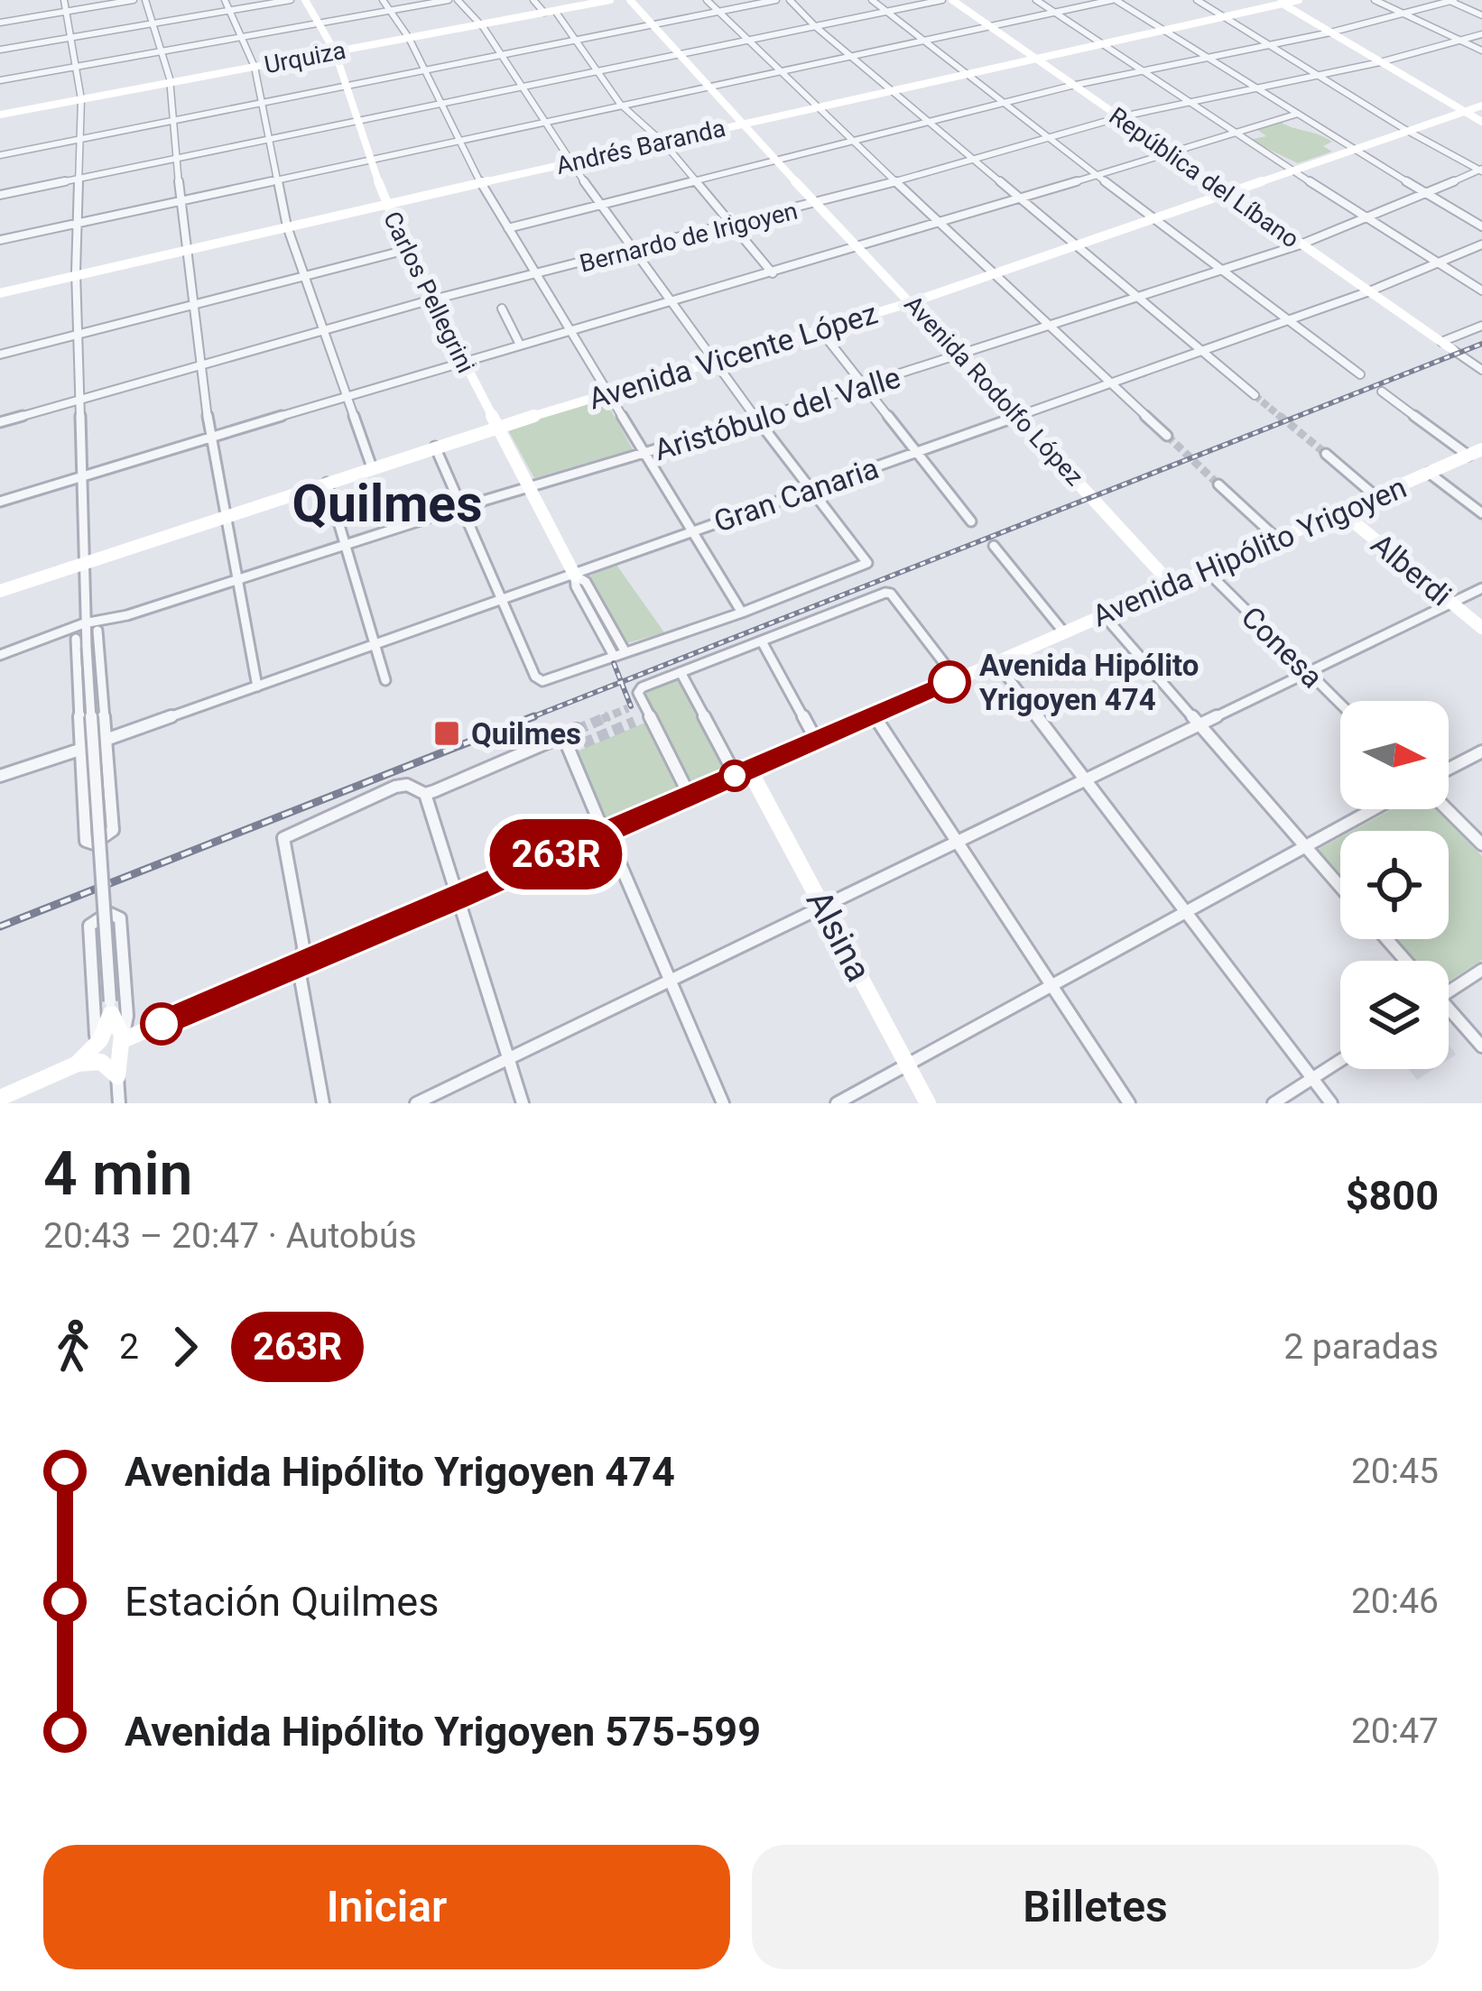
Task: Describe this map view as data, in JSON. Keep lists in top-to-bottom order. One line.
{"streets":{"main road":["Urquiza","Andrés Baranda","República del Líbano","Carlos Pellegrini","Avenida Vicente López","Avenida Rodolfo López","Avenida Hipólito Yrigoyen","Alberdi","Alsina"],"street":["Bernardo de Irigoyen","Aristóbulo del Valle","Gran Canaria","Conesa"]},"crossings":[["Urquiza","Carlos Pellegrini"],["Andrés Baranda","República del Líbano"],["Andrés Baranda","Carlos Pellegrini"],["Andrés Baranda","Avenida Rodolfo López"],["República del Líbano","Bernardo de Irigoyen"],["República del Líbano","Avenida Vicente López"],["República del Líbano","Aristóbulo del Valle"],["República del Líbano","Gran Canaria"],["Bernardo de Irigoyen","Carlos Pellegrini"],["Bernardo de Irigoyen","Avenida Rodolfo López"],["Carlos Pellegrini","Avenida Vicente López"],["Carlos Pellegrini","Aristóbulo del Valle"],["Carlos Pellegrini","Gran Canaria"],["Avenida Vicente López","Avenida Rodolfo López"],["Avenida Rodolfo López","Aristóbulo del Valle"],["Avenida Rodolfo López","Gran Canaria"],["Avenida Rodolfo López","Avenida Hipólito Yrigoyen"],["Avenida Hipólito Yrigoyen","Alberdi"],["Avenida Hipólito Yrigoyen","Conesa"],["Avenida Hipólito Yrigoyen","Alsina"]],"districts":["Quilmes"],"places":{"other":["Avenida Hipólito Yrigoyen 474"],"transit":["Quilmes"]},"lines":["bus line 263R"],"north":"right","page":{"on_map":"263R","heading":["4 min","20:43 – 20:47 · Autobús","$800"],"legs":["2","263R","2 paradas"],"list":[{"name":"Avenida Hipólito Yrigoyen 474","value":"20:45"},{"name":"Estación Quilmes","value":"20:46"},{"name":"Avenida Hipólito Yrigoyen 575-599","value":"20:47"}],"buttons":["Iniciar","Billetes"]}}
